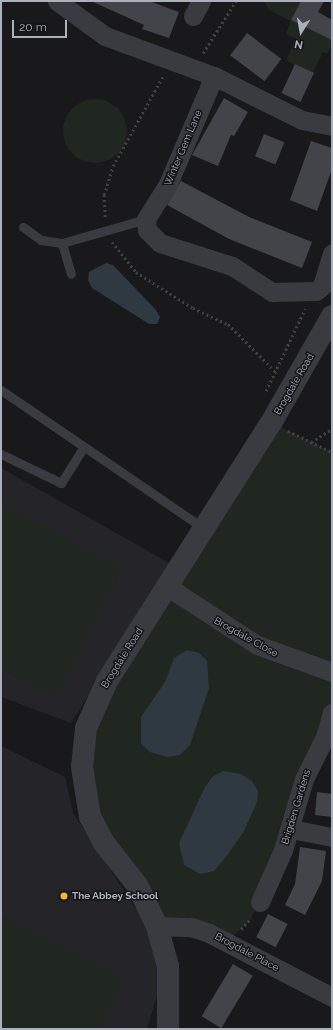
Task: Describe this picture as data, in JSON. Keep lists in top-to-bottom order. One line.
{"streets":{"street":["Winter Gem Lane","Brogdale Road","Brogdale Close","Brigden Gardens","Brogdale Place"]},"crossings":[["Brogdale Road","Brogdale Close"],["Brogdale Road","Brogdale Place"]],"places":["The Abbey School"],"scale_bar":"20 m","north":"bottom"}
